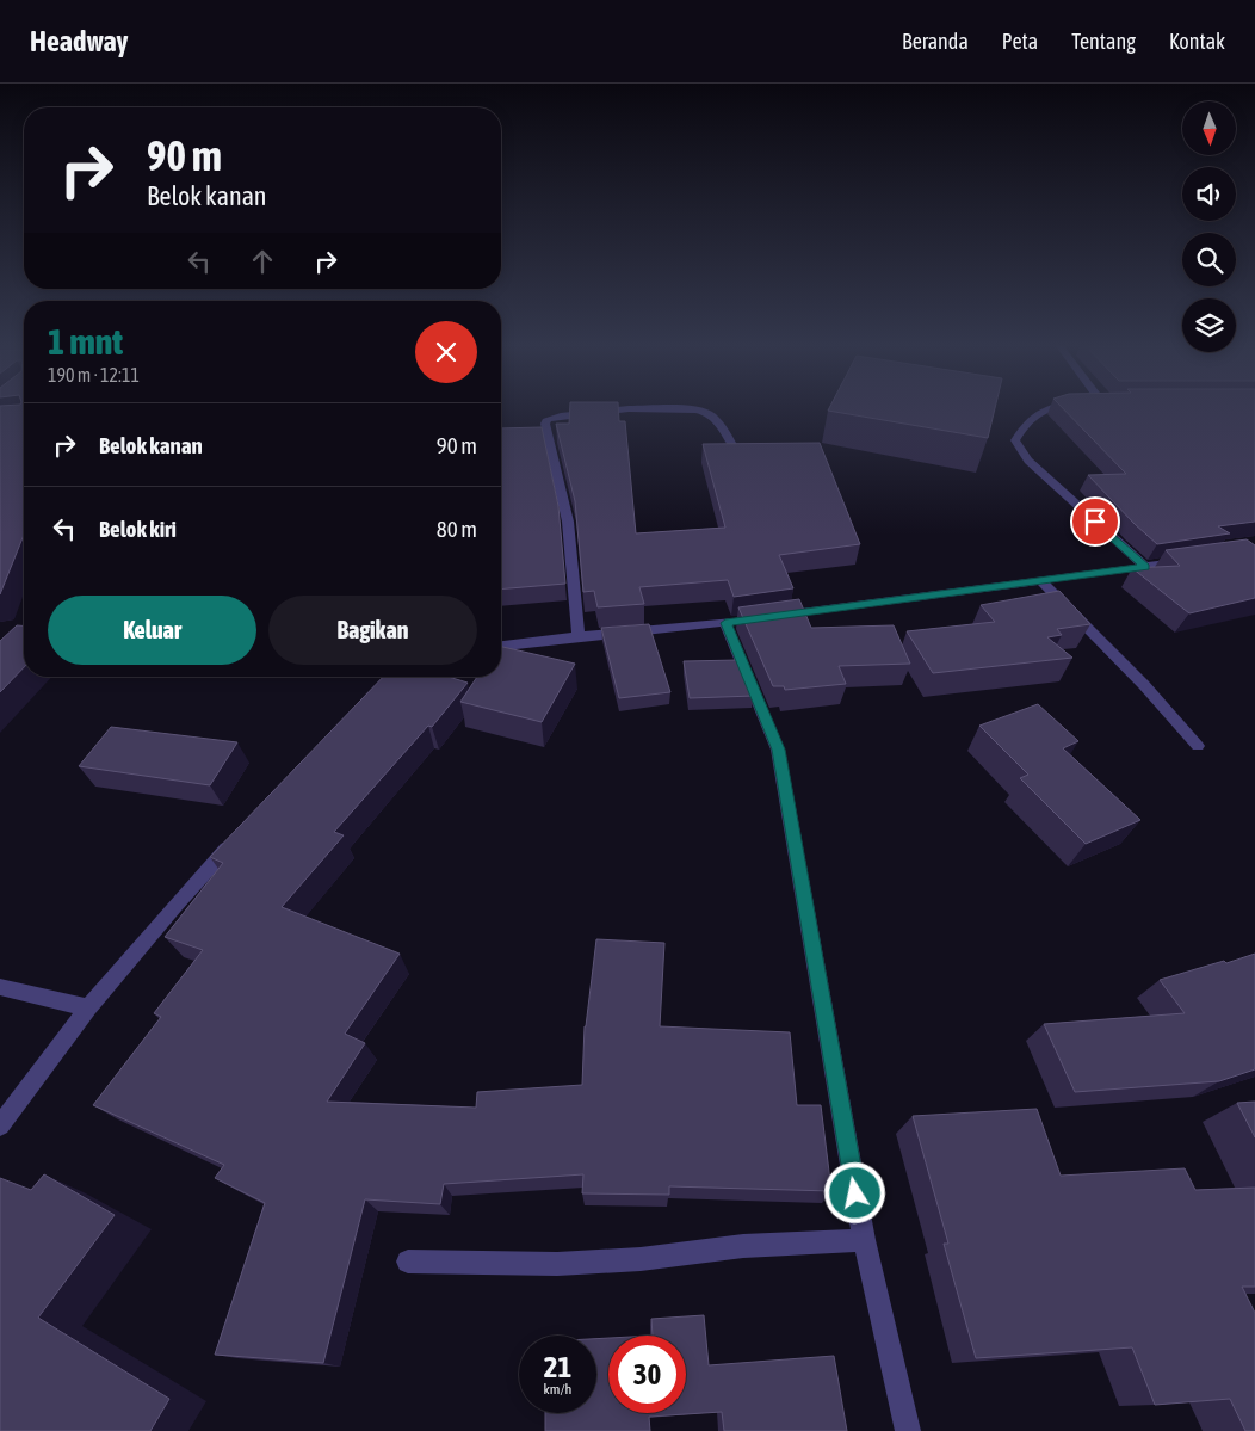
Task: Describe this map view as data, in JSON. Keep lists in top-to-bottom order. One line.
{"north":"bottom","page":{"header":"Headway","nav":["Beranda","Peta","Tentang","Kontak"],"turn":["90 m","Belok kanan"],"heading":["1 mnt","190 m · 12:11"],"list":[{"name":"Belok kanan","value":"90 m"},{"name":"Belok kiri","value":"80 m"}],"buttons":["Keluar","Bagikan"],"speed":"21 km/h","limit":"30"}}
